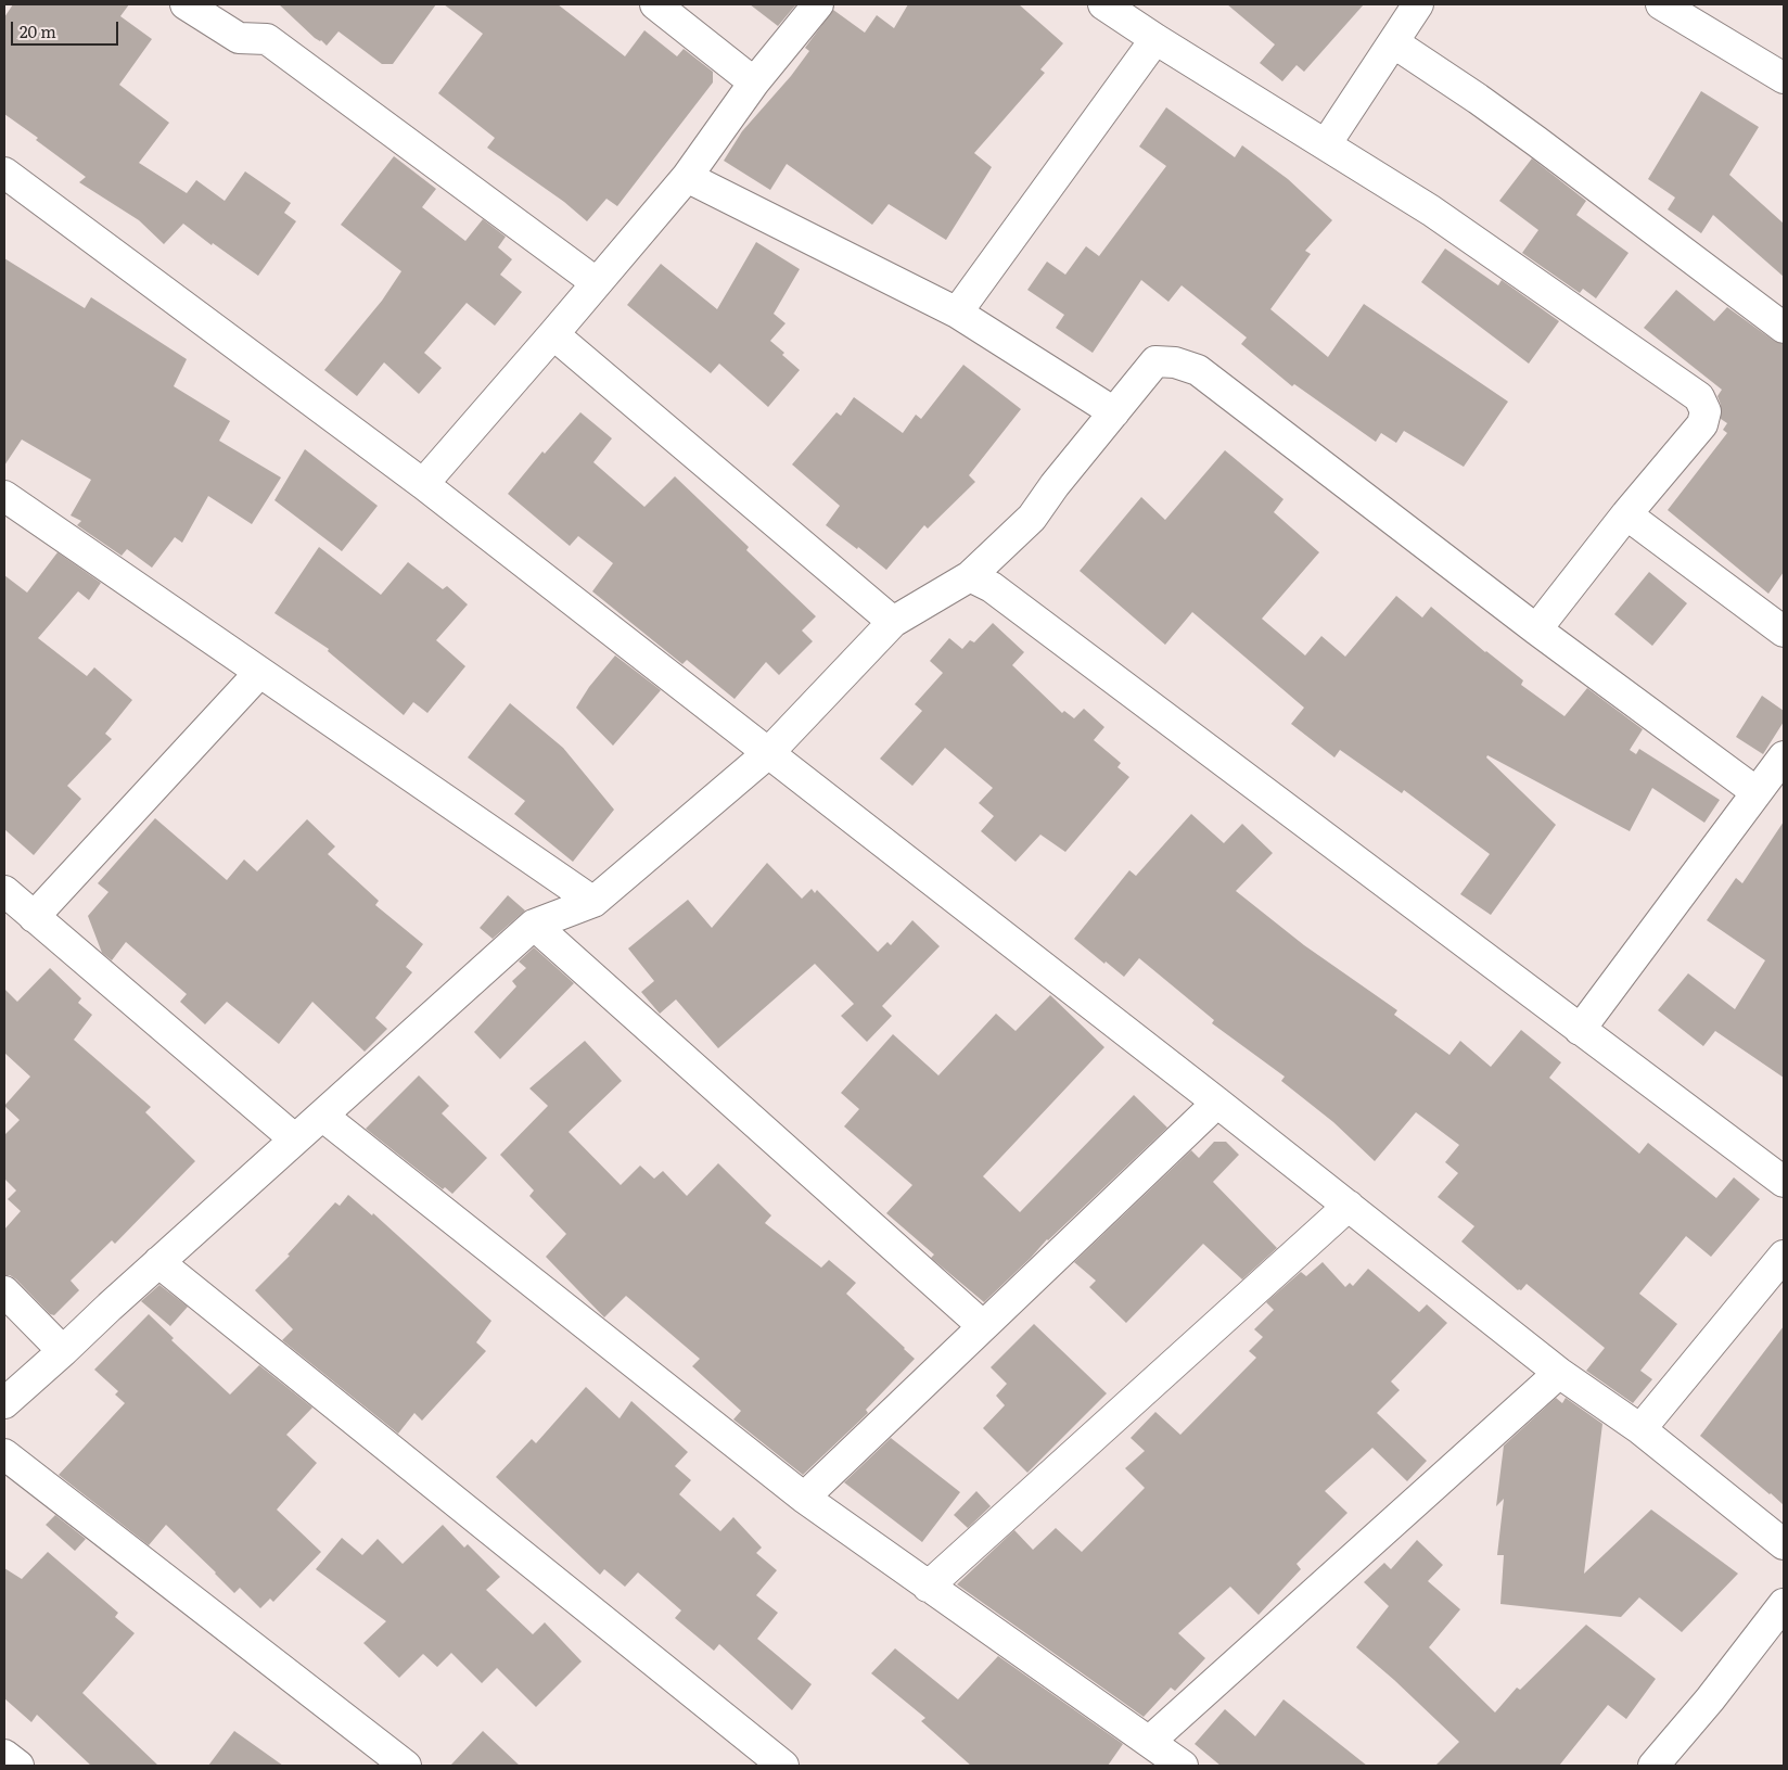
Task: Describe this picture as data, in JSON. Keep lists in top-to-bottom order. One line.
{"scale_bar":"20 m"}
